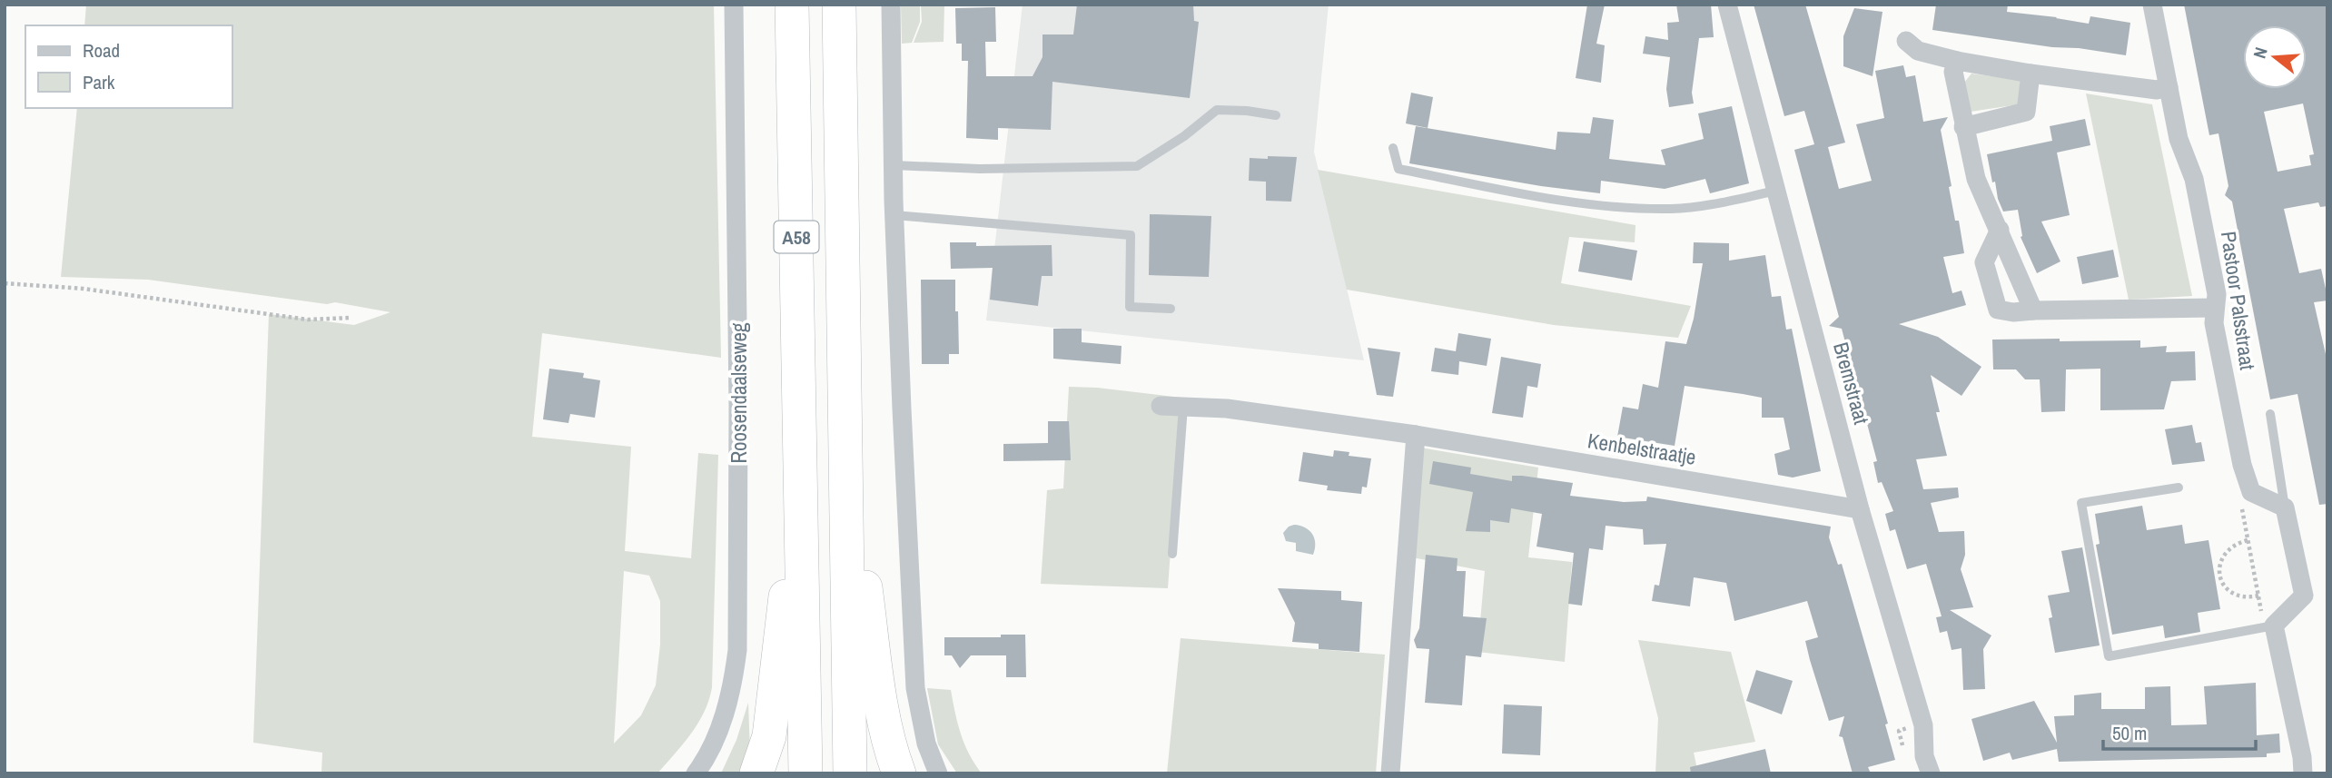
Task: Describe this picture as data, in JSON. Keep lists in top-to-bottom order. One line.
{"streets":{"highway":["A58"],"street":["Pastoor Palsstraat","Bremstraat","Roosendaalseweg","Kenbelstraatje"]},"crossings":[["Bremstraat","Kenbelstraatje"]],"legend":["Road","Park"],"scale_bar":"50 m","north":"left"}
